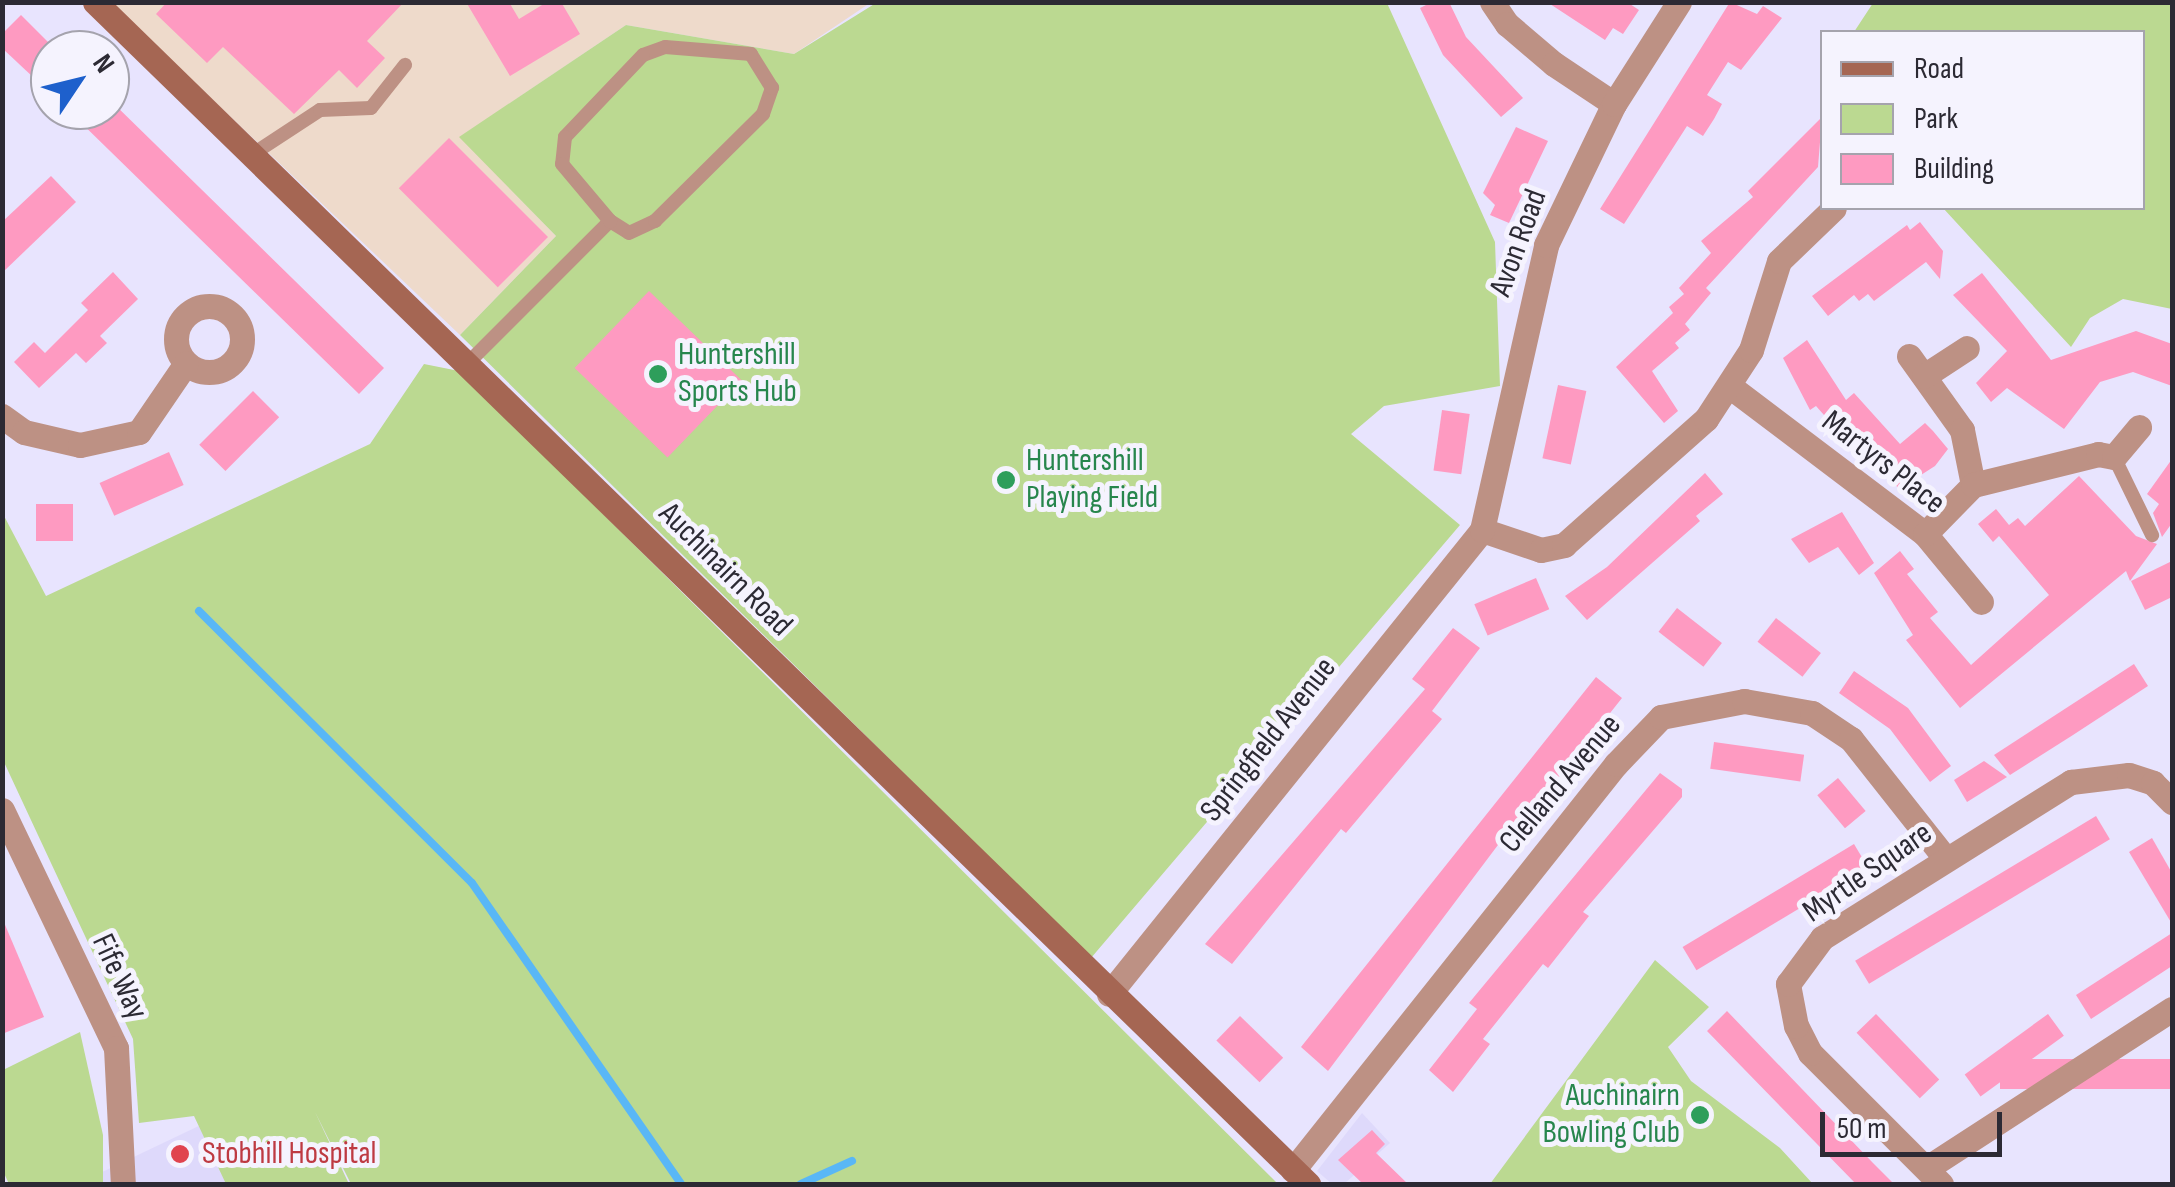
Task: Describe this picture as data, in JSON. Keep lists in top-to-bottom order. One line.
{"streets":{"main road":["Auchinairn Road"],"street":["Avon Road","Martyrs Place","Springfield Avenue","Clelland Avenue","Myrtle Square","Fife Way"]},"crossings":[["Avon Road","Springfield Avenue"],["Auchinairn Road","Springfield Avenue"],["Auchinairn Road","Clelland Avenue"],["Clelland Avenue","Myrtle Square"]],"places":["Huntershill Sports Hub","Huntershill Playing Field","Auchinairn Bowling Club","Stobhill Hospital"],"legend":["Road","Park","Building"],"scale_bar":"50 m","north":"top right"}
